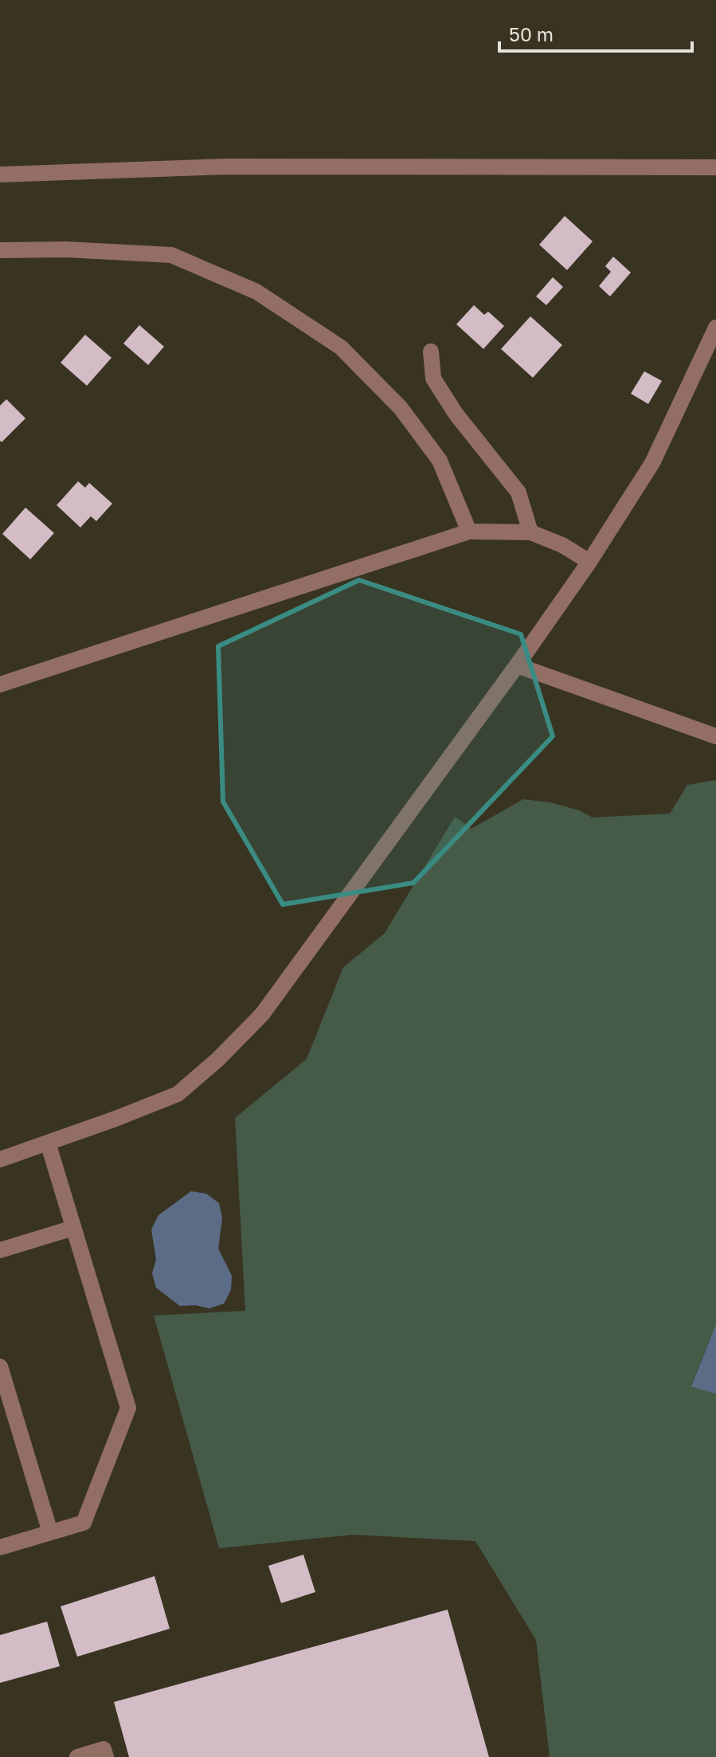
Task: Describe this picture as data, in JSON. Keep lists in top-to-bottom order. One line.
{"scale_bar":"50 m"}
